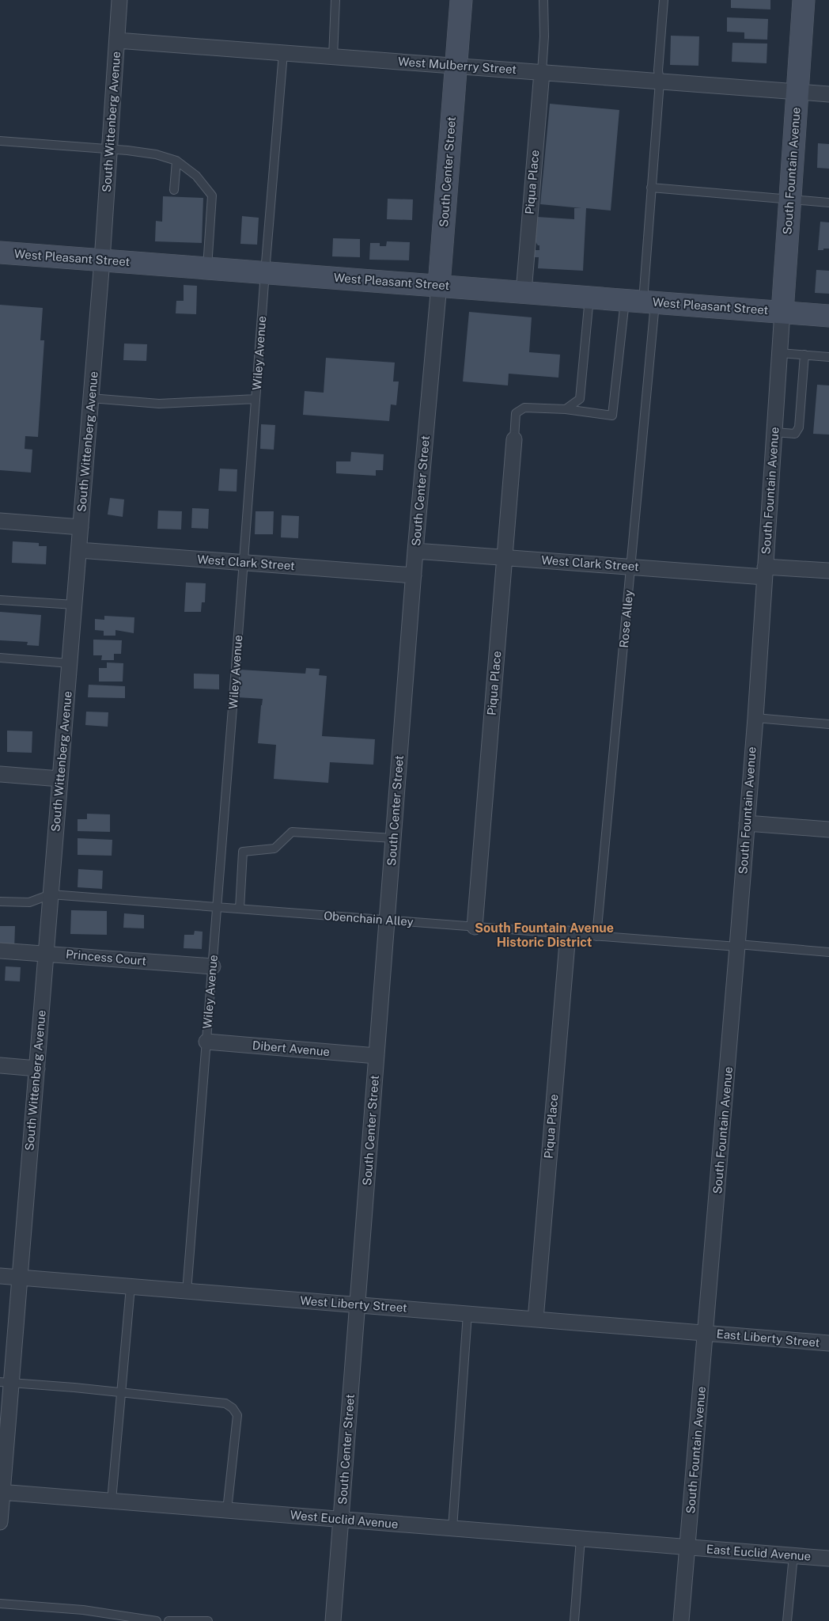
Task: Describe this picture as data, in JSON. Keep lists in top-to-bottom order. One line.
{"streets":{"street":["West Mulberry Street","South Wittenberg Avenue","South Fountain Avenue","South Center Street","Piqua Place","West Pleasant Street","West Clark Street","Princess Court","Dibert Avenue","West Liberty Street","East Liberty Street","West Euclid Avenue","East Euclid Avenue"],"lane":["Wiley Avenue","Rose Alley","Obenchain Alley"]},"crossings":[["West Mulberry Street","South Wittenberg Avenue"],["West Mulberry Street","South Fountain Avenue"],["West Mulberry Street","South Center Street"],["West Mulberry Street","Piqua Place"],["West Mulberry Street","Wiley Avenue"],["South Wittenberg Avenue","West Pleasant Street"],["South Wittenberg Avenue","West Clark Street"],["South Wittenberg Avenue","Obenchain Alley"],["South Wittenberg Avenue","Princess Court"],["South Wittenberg Avenue","West Liberty Street"],["South Wittenberg Avenue","West Euclid Avenue"],["South Fountain Avenue","West Pleasant Street"],["South Fountain Avenue","West Clark Street"],["South Fountain Avenue","Obenchain Alley"],["South Fountain Avenue","West Liberty Street"],["South Fountain Avenue","East Liberty Street"],["South Fountain Avenue","West Euclid Avenue"],["South Fountain Avenue","East Euclid Avenue"],["South Center Street","West Pleasant Street"],["South Center Street","West Clark Street"],["South Center Street","Obenchain Alley"],["South Center Street","Dibert Avenue"],["South Center Street","West Liberty Street"],["South Center Street","West Euclid Avenue"],["Piqua Place","West Pleasant Street"],["Piqua Place","West Clark Street"],["Piqua Place","Obenchain Alley"],["Piqua Place","West Liberty Street"],["West Pleasant Street","Wiley Avenue"],["West Pleasant Street","Rose Alley"],["Wiley Avenue","West Clark Street"],["Wiley Avenue","Obenchain Alley"],["Wiley Avenue","Princess Court"],["Wiley Avenue","Dibert Avenue"],["Wiley Avenue","West Liberty Street"],["West Clark Street","Rose Alley"],["Rose Alley","Obenchain Alley"],["West Liberty Street","East Liberty Street"],["West Euclid Avenue","East Euclid Avenue"]],"districts":["South Fountain Avenue Historic District"]}
